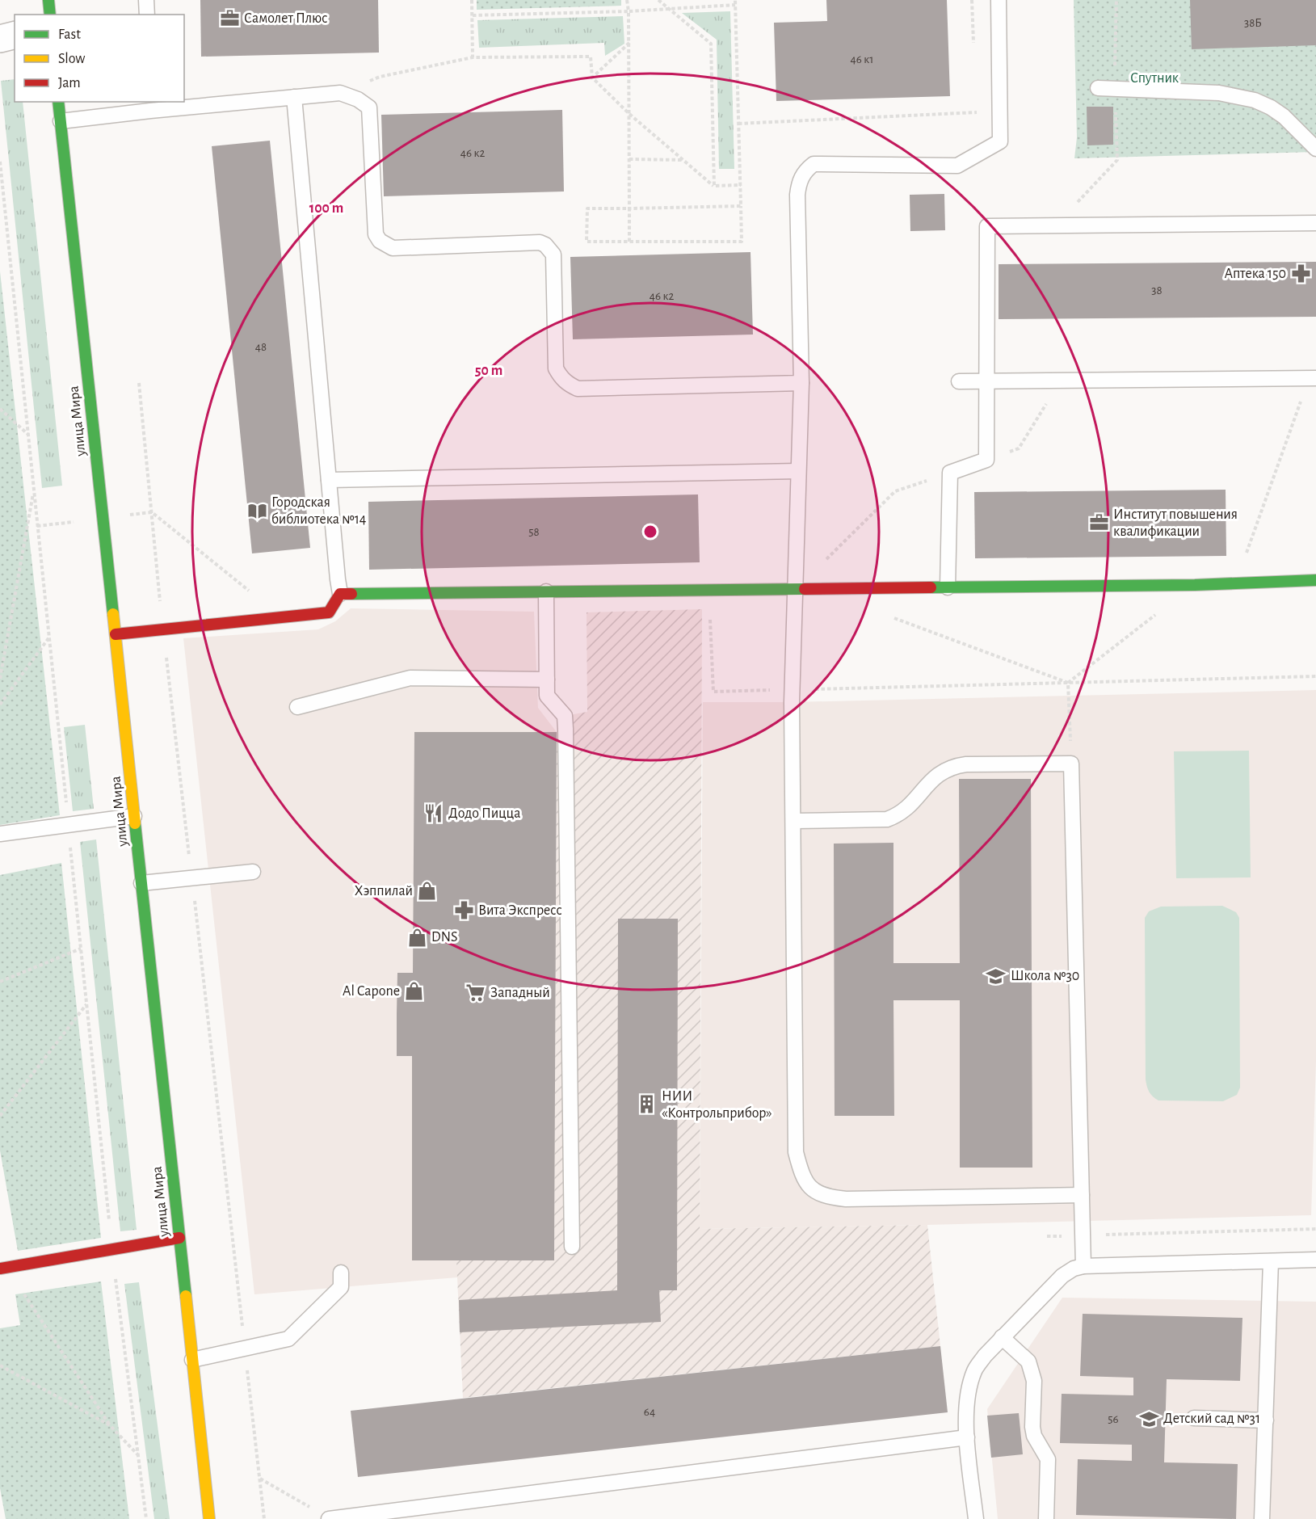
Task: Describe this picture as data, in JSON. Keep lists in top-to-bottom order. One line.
{"streets":{"main road":["улица Мира"]},"parks":["Спутник"],"places":{"office":["Самолет Плюс","Институт повышения квалификации"],"pharmacy":["Аптека 150","Вита Экспресс"],"library":["Городская библиотека №14"],"restaurant":["Додо Пицца"],"shop":["Хэппилай","DNS","Al Capone"],"school or university":["Школа №30","Детский сад №31"],"supermarket":["Западный"],"building":["НИИ «Контрольприбор»"]},"house_numbers":["38Б","46 к1","46 к2","38","46 к2","48","58","64","56"],"legend":["Fast","Slow","Jam"],"rings":["100 m","50 m"]}
